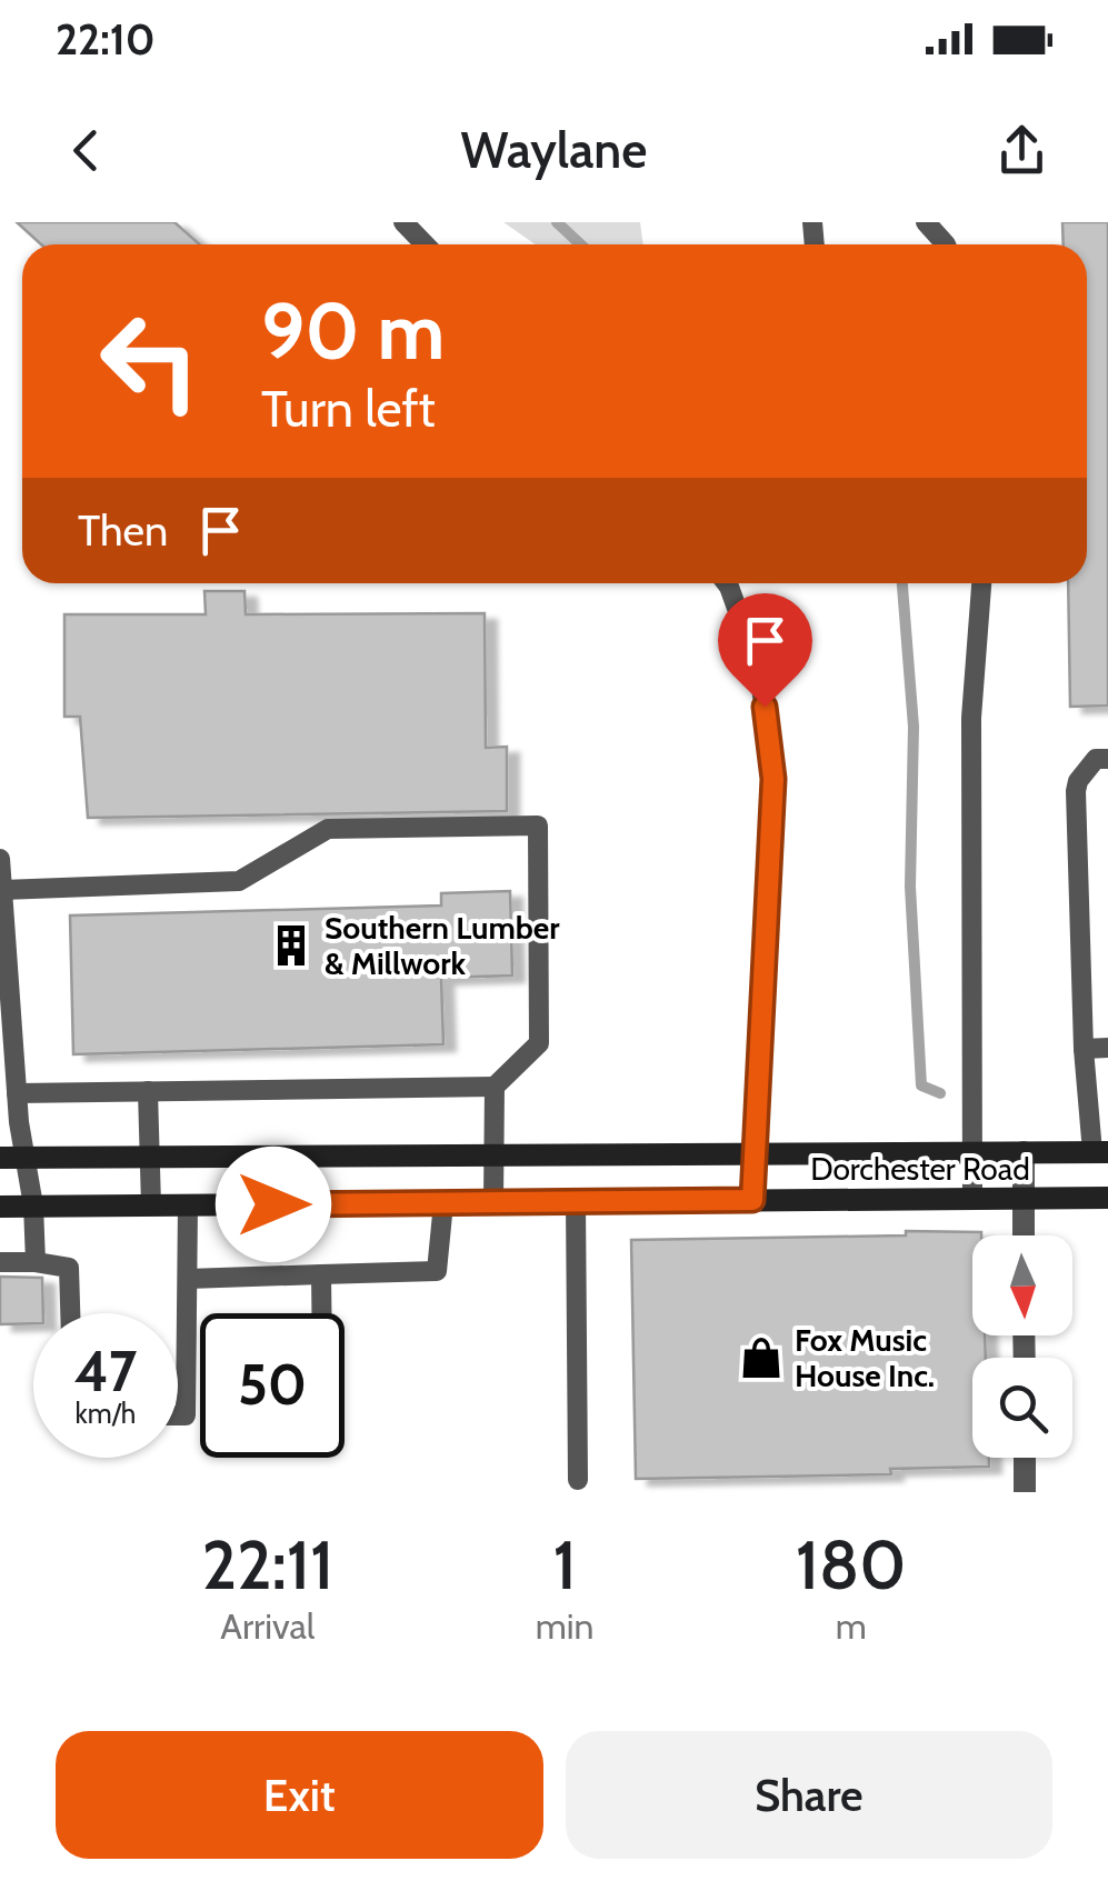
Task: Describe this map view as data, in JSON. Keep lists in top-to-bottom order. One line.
{"streets":{"main road":["Dorchester Road"]},"places":{"building":["Southern Lumber & Millwork"],"shop":["Fox Music House Inc."]},"north":"bottom","page":{"status":"22:10","header":"Waylane","turn":["90 m","Turn left"],"then":"Then","speed":"47 km/h","limit":"50","eta":["22:11","Arrival","1","min","180","m"],"buttons":["Exit","Share"]}}
